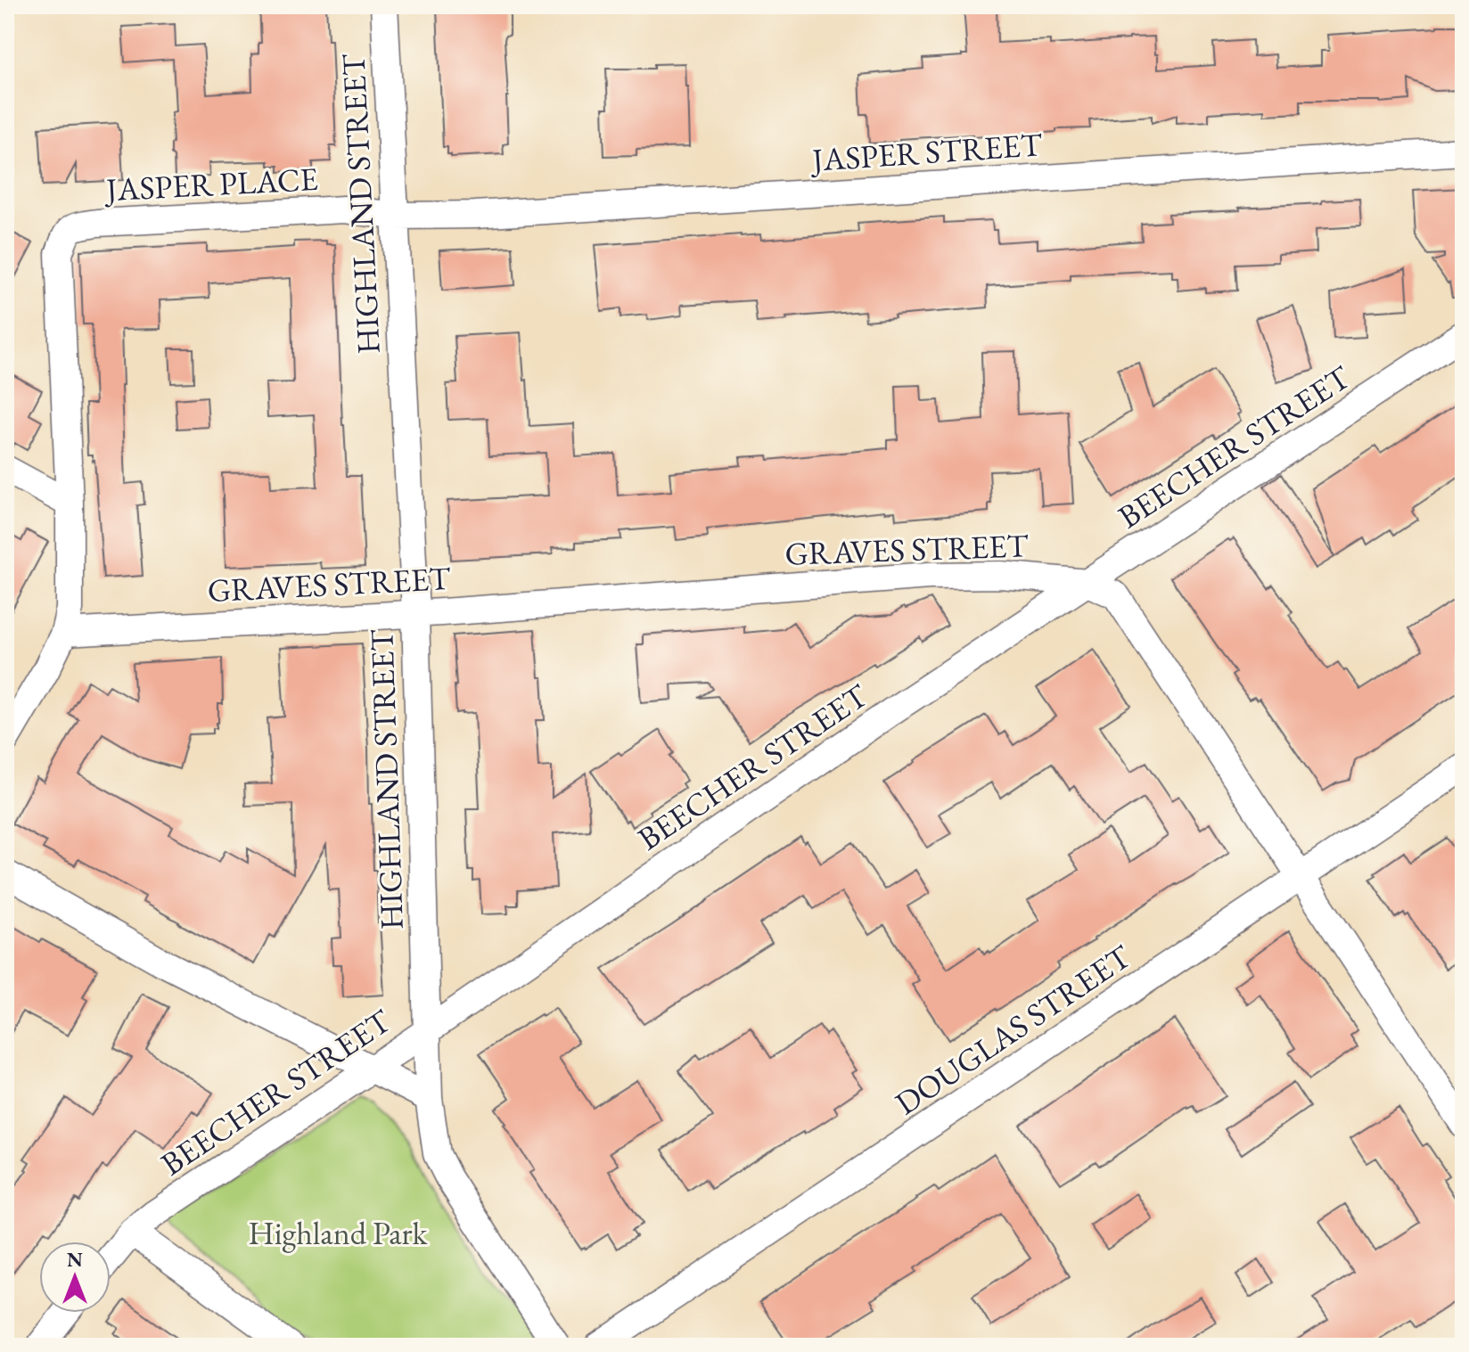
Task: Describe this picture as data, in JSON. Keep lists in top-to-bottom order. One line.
{"streets":{"street":["JASPER STREET","JASPER PLACE","HIGHLAND STREET","BEECHER STREET","GRAVES STREET","DOUGLAS STREET"]},"crossings":[["JASPER STREET","JASPER PLACE"],["JASPER STREET","HIGHLAND STREET"],["JASPER PLACE","HIGHLAND STREET"],["HIGHLAND STREET","BEECHER STREET"],["HIGHLAND STREET","GRAVES STREET"],["BEECHER STREET","GRAVES STREET"],["GRAVES STREET","DOUGLAS STREET"]],"parks":["Highland Park"],"north":"top"}
